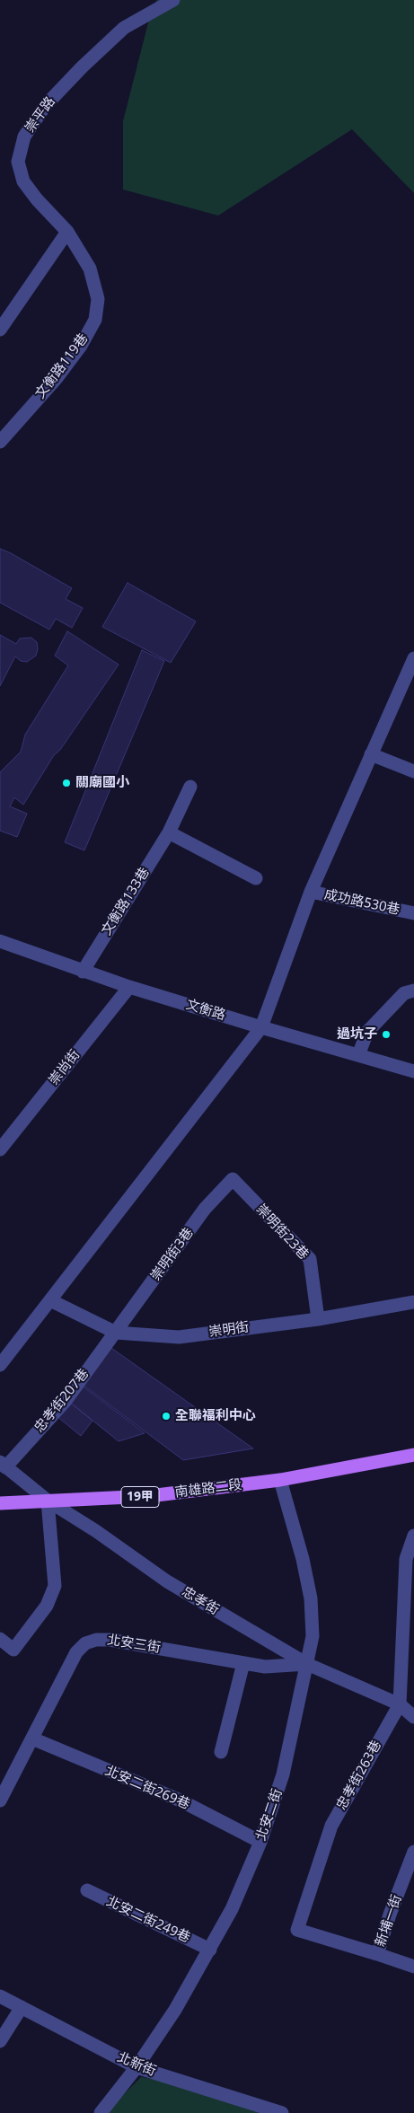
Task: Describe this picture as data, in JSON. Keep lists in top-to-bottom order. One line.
{"streets":{"main road":["南雄路二段","19甲"],"street":["崇平路","文衡路119巷","文衡路133巷","成功路530巷","文衡路","崇尚街","崇明街23巷","崇明街3巷","崇明街","忠孝街207巷","忠孝街","北安三街","忠孝街263巷","北安二街269巷","北安二街","北安二街249巷","新埔一街","北新街"]},"crossings":[["崇平路","文衡路119巷"],["文衡路133巷","文衡路"],["文衡路","崇尚街"],["崇明街23巷","崇明街3巷"],["崇明街23巷","崇明街"],["崇明街3巷","崇明街"],["崇明街3巷","忠孝街207巷"],["崇明街","忠孝街207巷"],["忠孝街207巷","忠孝街"],["南雄路二段","忠孝街"],["南雄路二段","北安二街"],["忠孝街","北安三街"],["忠孝街","忠孝街263巷"],["忠孝街","北安二街"],["北安三街","北安二街269巷"],["北安三街","北安二街"],["忠孝街263巷","新埔一街"],["北安二街269巷","北安二街"],["北安二街","北安二街249巷"],["北安二街","北新街"]],"places":["關廟國小","過坑子","全聯福利中心"]}
